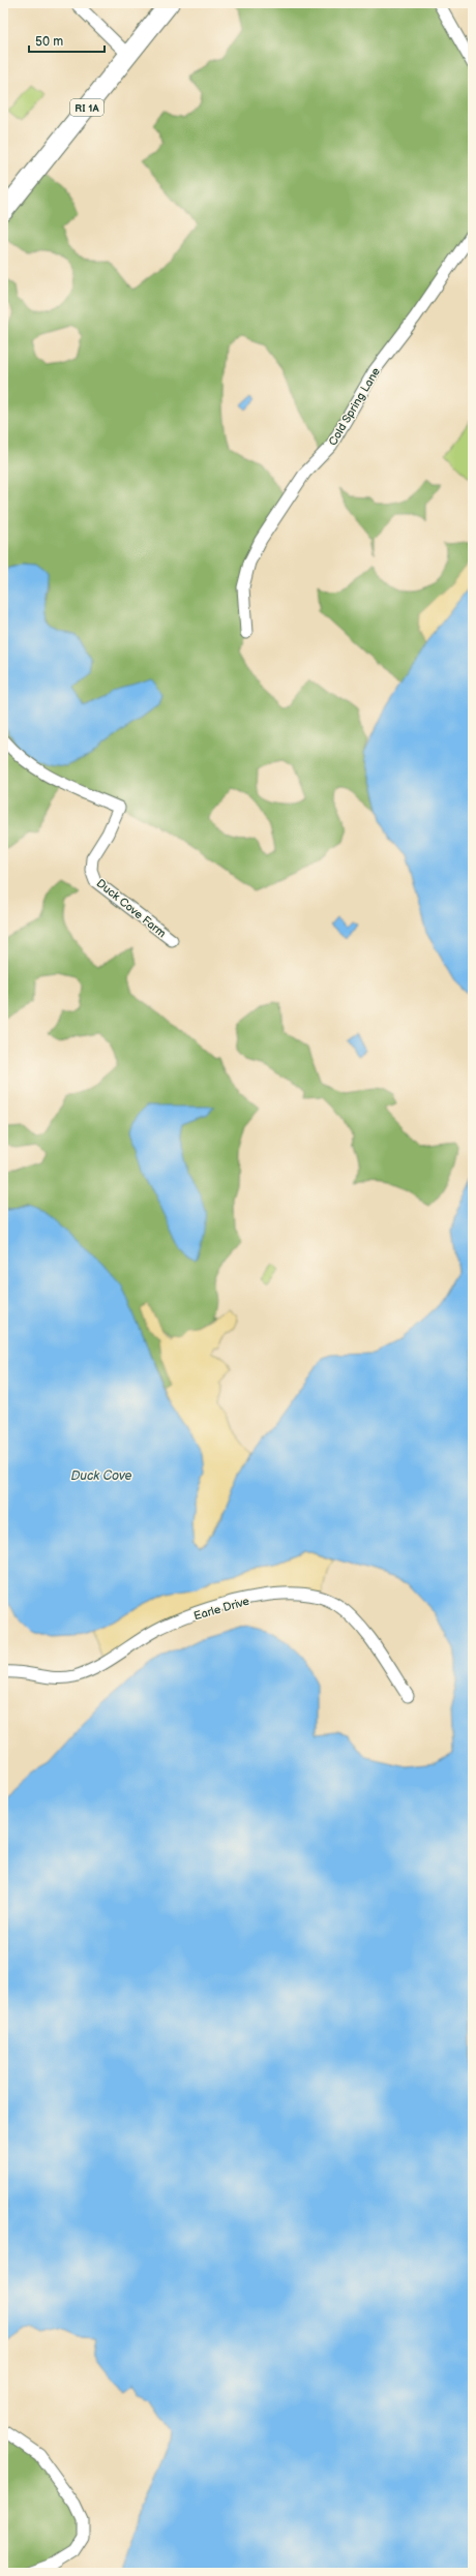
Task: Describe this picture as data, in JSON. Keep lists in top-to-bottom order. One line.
{"streets":{"main road":["RI 1A"],"street":["Cold Spring Lane","Duck Cove Farm","Earle Drive"]},"water":["Duck Cove"],"scale_bar":"50 m"}
